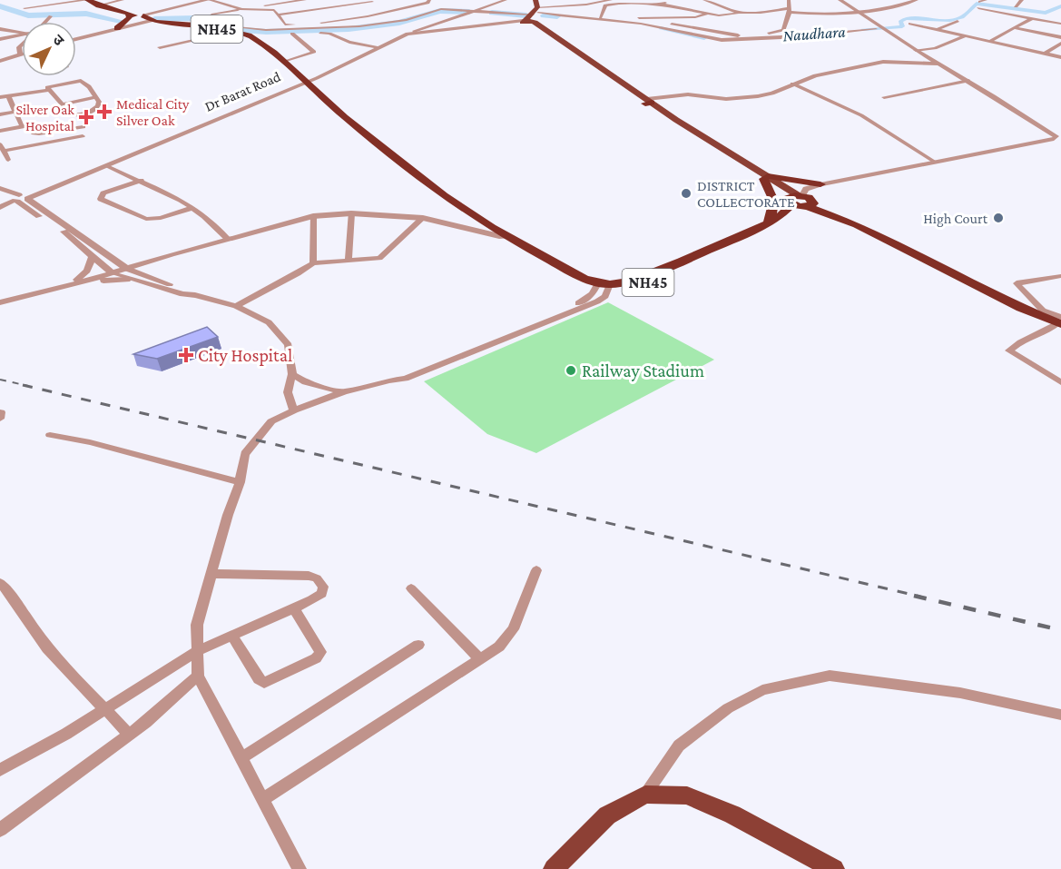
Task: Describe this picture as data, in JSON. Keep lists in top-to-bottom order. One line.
{"streets":{"highway":["NH45"],"street":["Dr Barat Road"]},"crossings":[["NH45","Dr Barat Road"]],"water":["Naudhara"],"places":{"health":["Medical City Silver Oak","Silver Oak Hospital","City Hospital"],"other":["DISTRICT COLLECTORATE","High Court","Railway Stadium"]},"north":"top right"}
